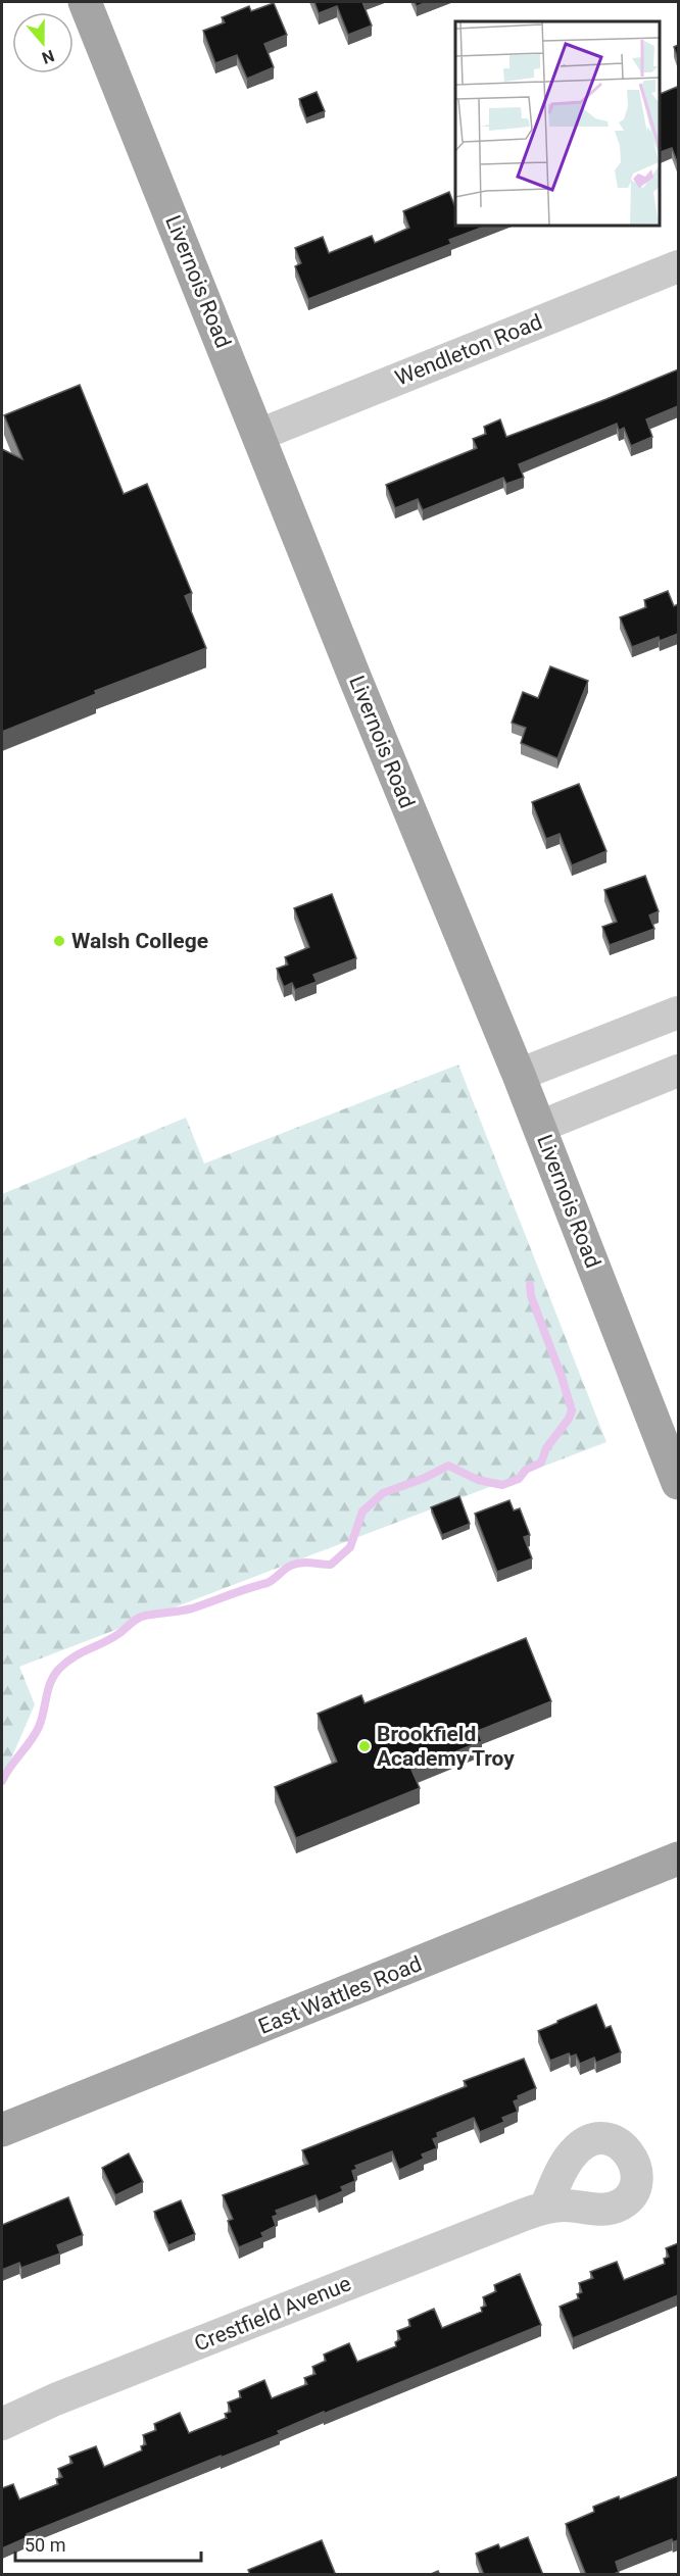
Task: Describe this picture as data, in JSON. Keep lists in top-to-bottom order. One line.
{"streets":{"main road":["Livernois Road","East Wattles Road"],"street":["Wendleton Road","Crestfield Avenue"]},"crossings":[["Livernois Road","Wendleton Road"]],"places":["Walsh College","Brookfield Academy Troy"],"scale_bar":"50 m","north":"bottom"}
